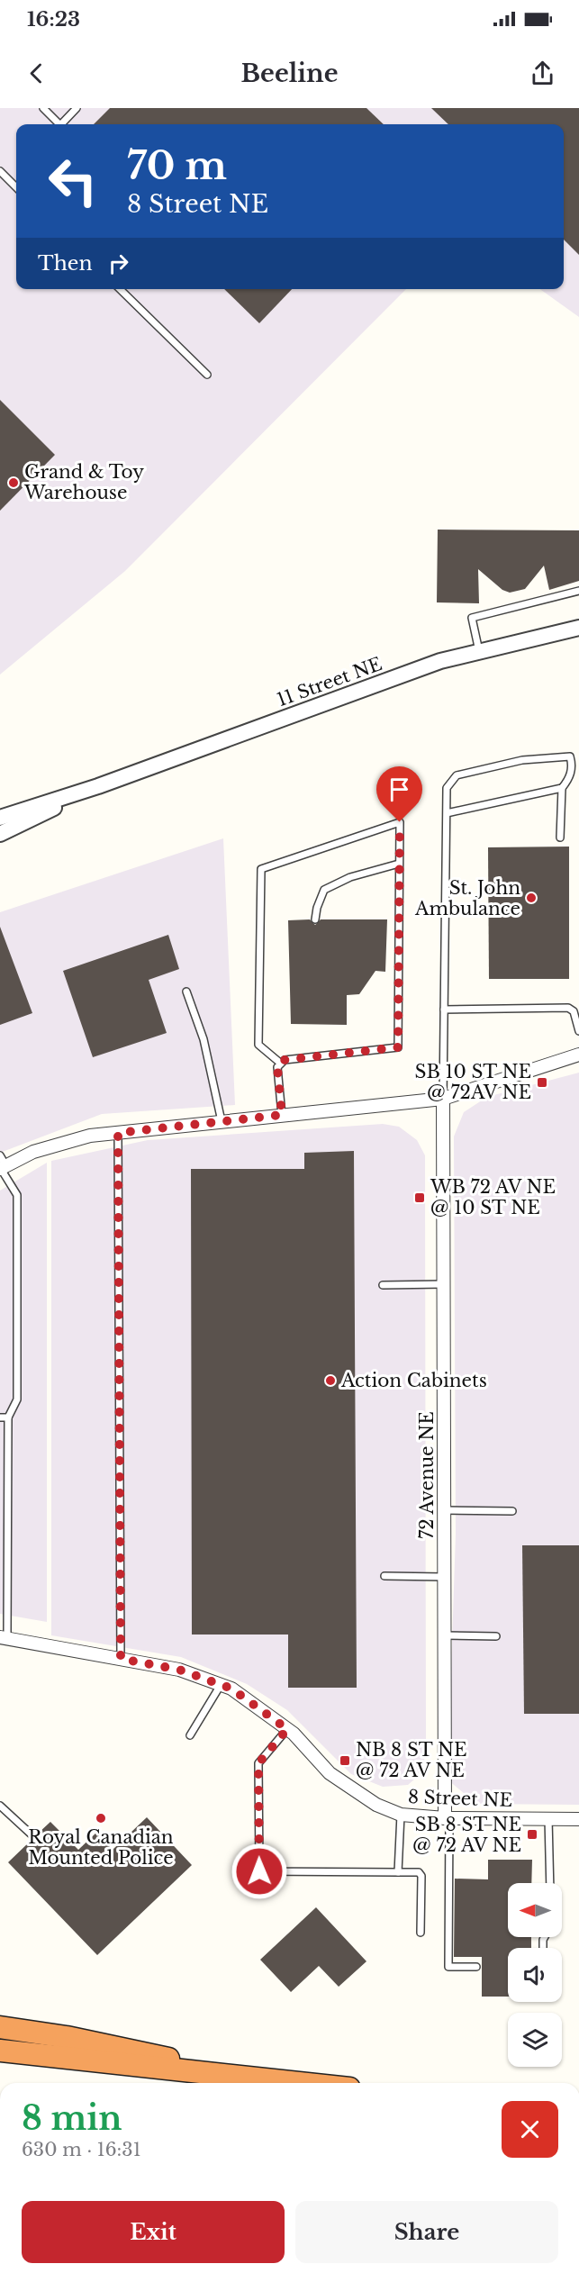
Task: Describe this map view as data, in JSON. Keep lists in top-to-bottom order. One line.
{"streets":{"street":["11 Street NE","72 Avenue NE","8 Street NE"]},"crossings":[["72 Avenue NE","8 Street NE"]],"places":{"other":["Grand & Toy Warehouse","St. John Ambulance","Action Cabinets","Royal Canadian Mounted Police"],"transit":["SB 10 ST NE @ 72AV NE","WB 72 AV NE @ 10 ST NE","NB 8 ST NE @ 72 AV NE","SB 8 ST NE @ 72 AV NE"]},"north":"left","page":{"status":"16:23","header":"Beeline","turn":["70 m","8 Street NE"],"then":"Then","heading":["8 min","630 m · 16:31"],"buttons":["Exit","Share"]}}
